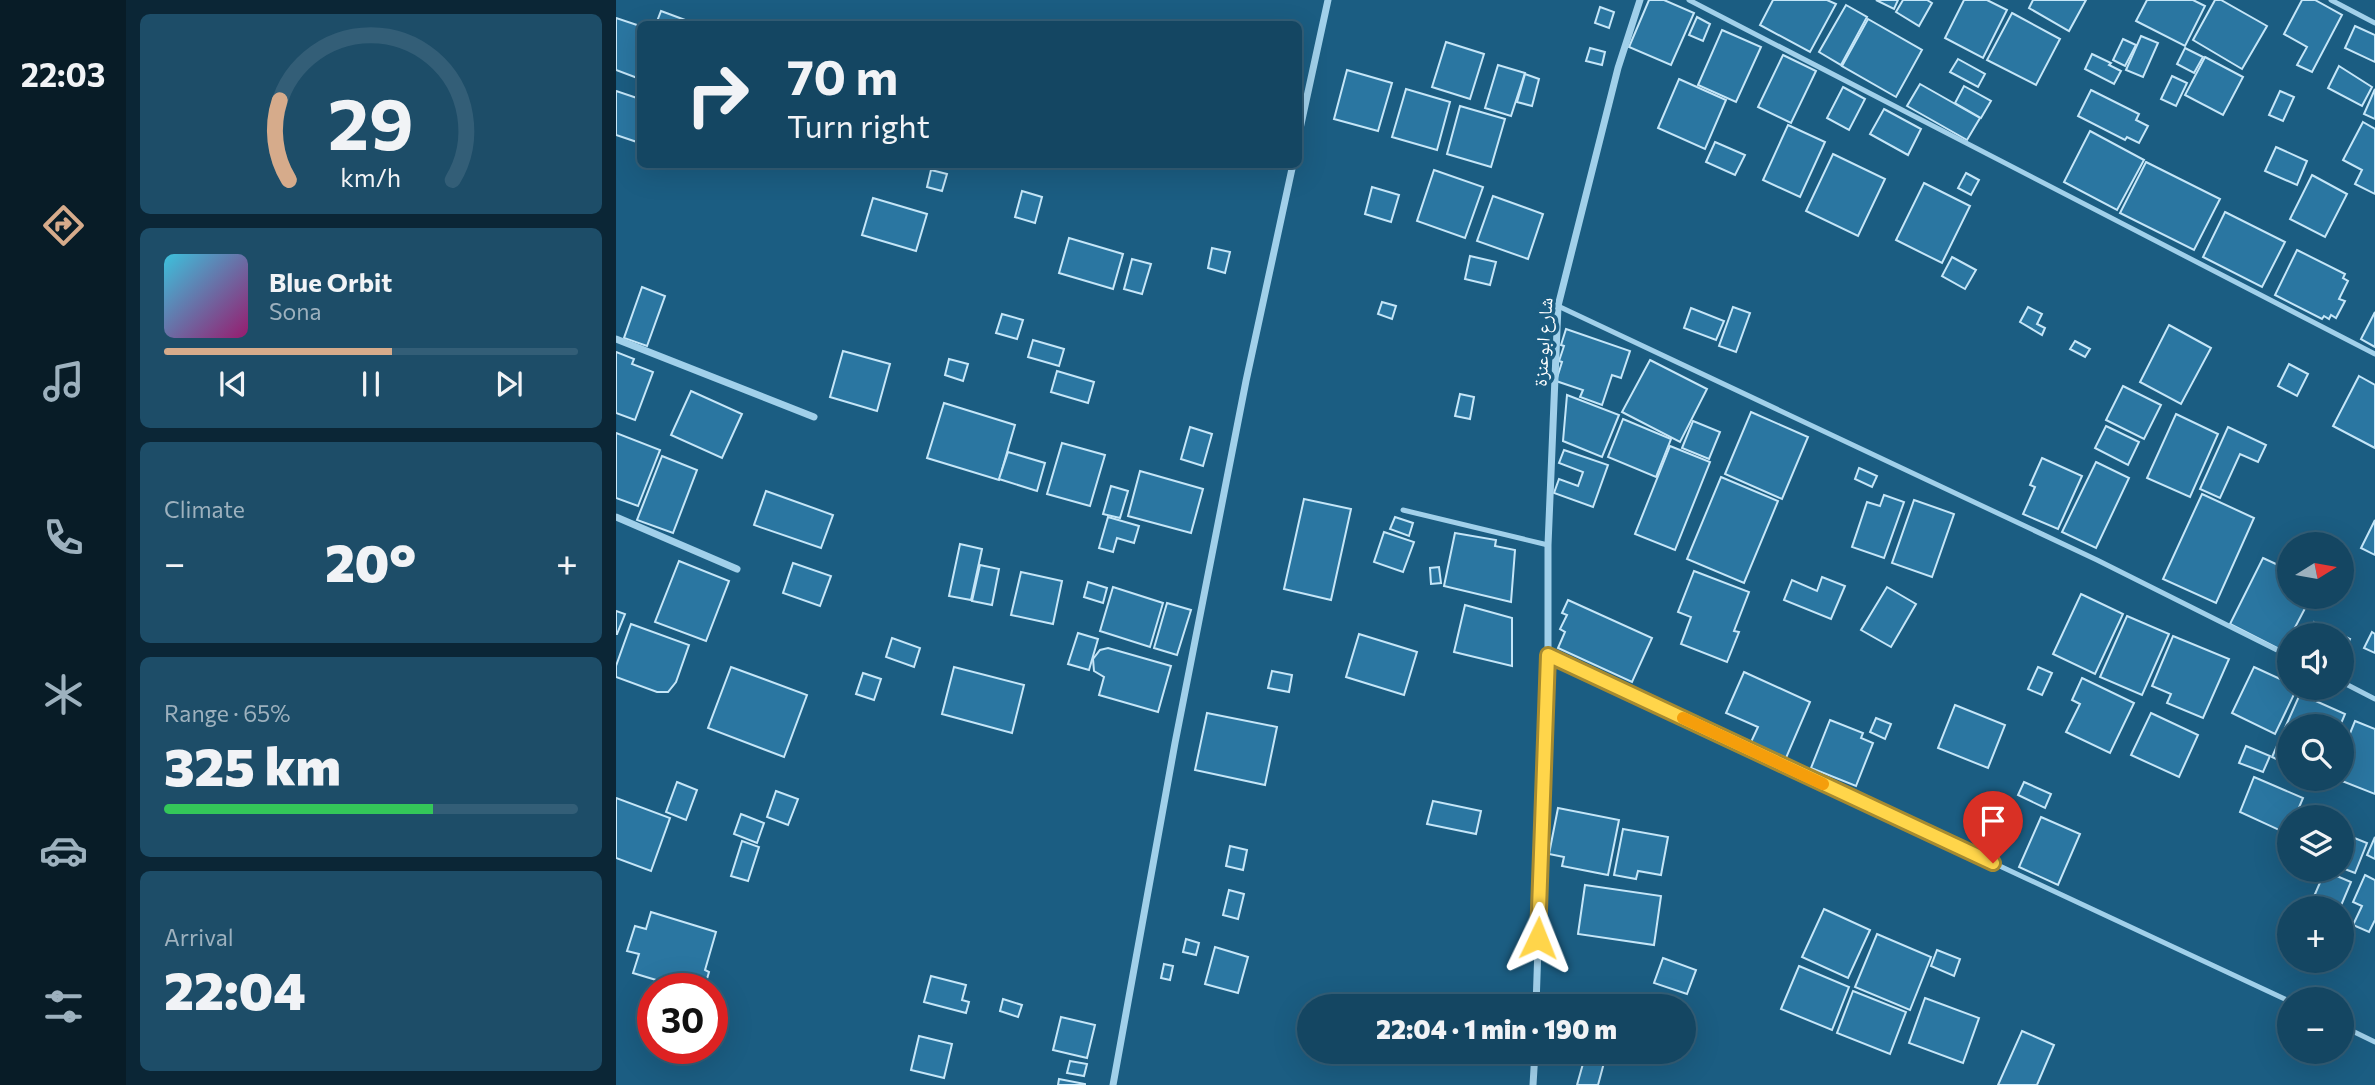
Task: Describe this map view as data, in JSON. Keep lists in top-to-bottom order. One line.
{"streets":{"street":["شارع ابوعنزة"]},"north":"right","page":{"tabs":"22:03","turn":["70 m","Turn right"],"song":["Blue Orbit","Sona"],"tile":["Climate",["Range · 65%","325 km"],["Arrival","22:04"]],"map_buttons":["+","−"],"heat":["−","20°","+"],"limit":"30","trip":"22:04 · 1 min · 190 m","gauge":["29","km/h"]}}
